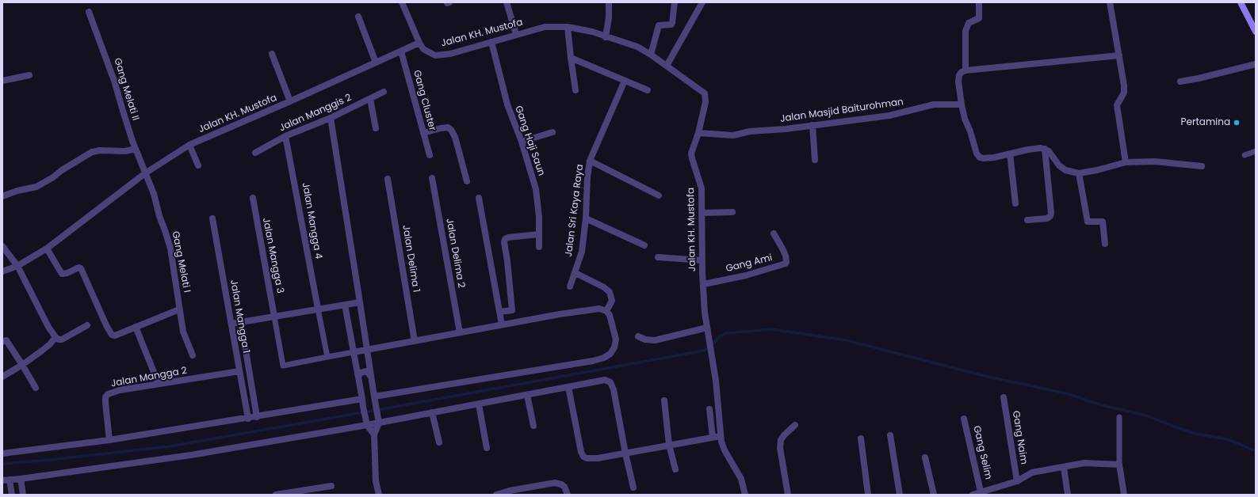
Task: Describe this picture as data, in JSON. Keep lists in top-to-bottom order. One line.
{"streets":{"street":["Jalan KH. Mustofa","Gang Melati II","Gang Cluster","Jalan Masjid Baiturohman","Jalan Manggis 2","Gang Haji Saun","Jalan Sri Kaya Raya","Jalan Mangga 4","Jalan Delima 2","Jalan Mangga 3","Jalan Delima 1","Gang Melati I","Gang Ami","Jalan Mangga 1","Jalan Mangga 2","Gang Naim","Gang Selim"]},"crossings":[["Jalan KH. Mustofa","Gang Melati II"],["Jalan KH. Mustofa","Gang Cluster"],["Jalan KH. Mustofa","Jalan Masjid Baiturohman"],["Jalan KH. Mustofa","Gang Haji Saun"],["Jalan KH. Mustofa","Gang Melati I"],["Jalan KH. Mustofa","Gang Ami"],["Gang Melati II","Gang Melati I"],["Jalan Manggis 2","Jalan Mangga 4"],["Jalan Mangga 1","Jalan Mangga 2"]],"places":["Pertamina"]}
